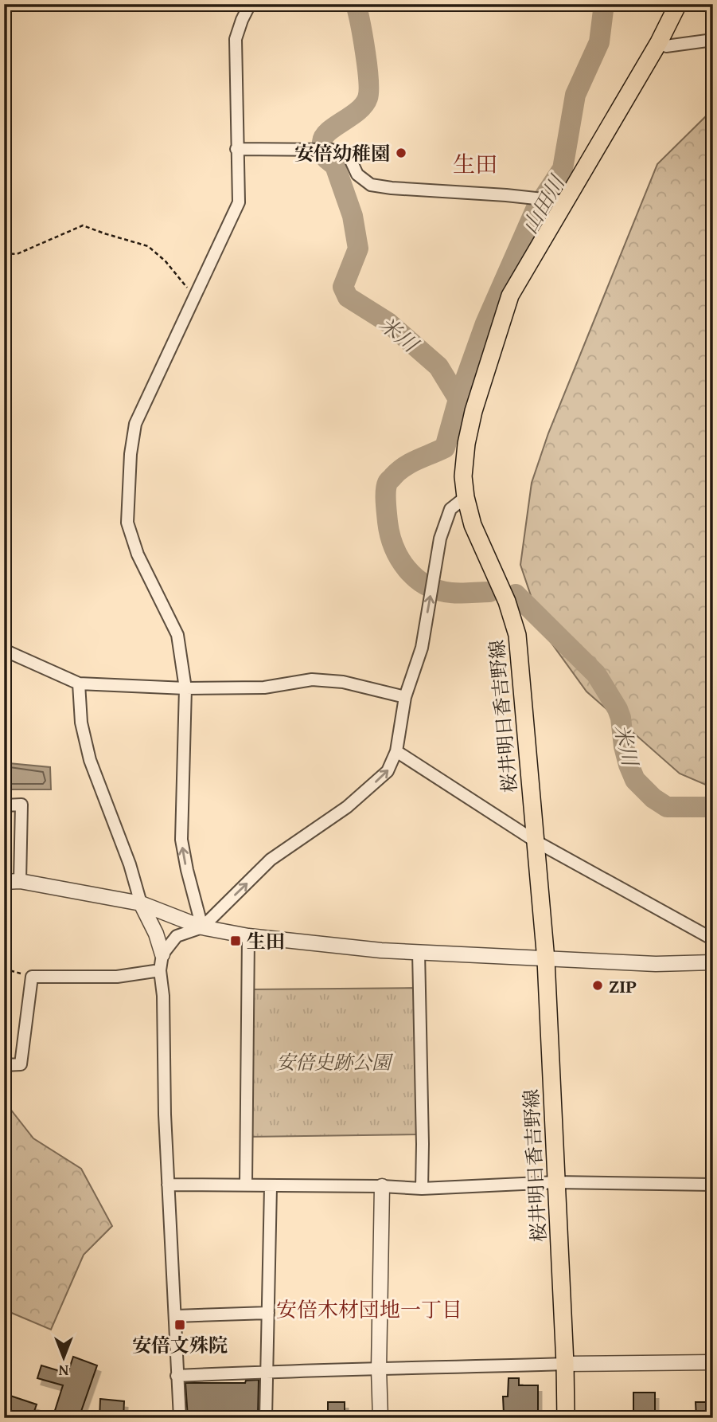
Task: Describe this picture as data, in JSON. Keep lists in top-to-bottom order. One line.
{"streets":{"main road":["桜井明日香吉野線"]},"districts":["生田","安倍木材団地一丁目"],"water":["山田川","米川"],"parks":["安倍史跡公園"],"places":{"other":["安倍幼稚園","ZIP"],"transit":["生田","安倍文殊院"]},"north":"bottom"}
